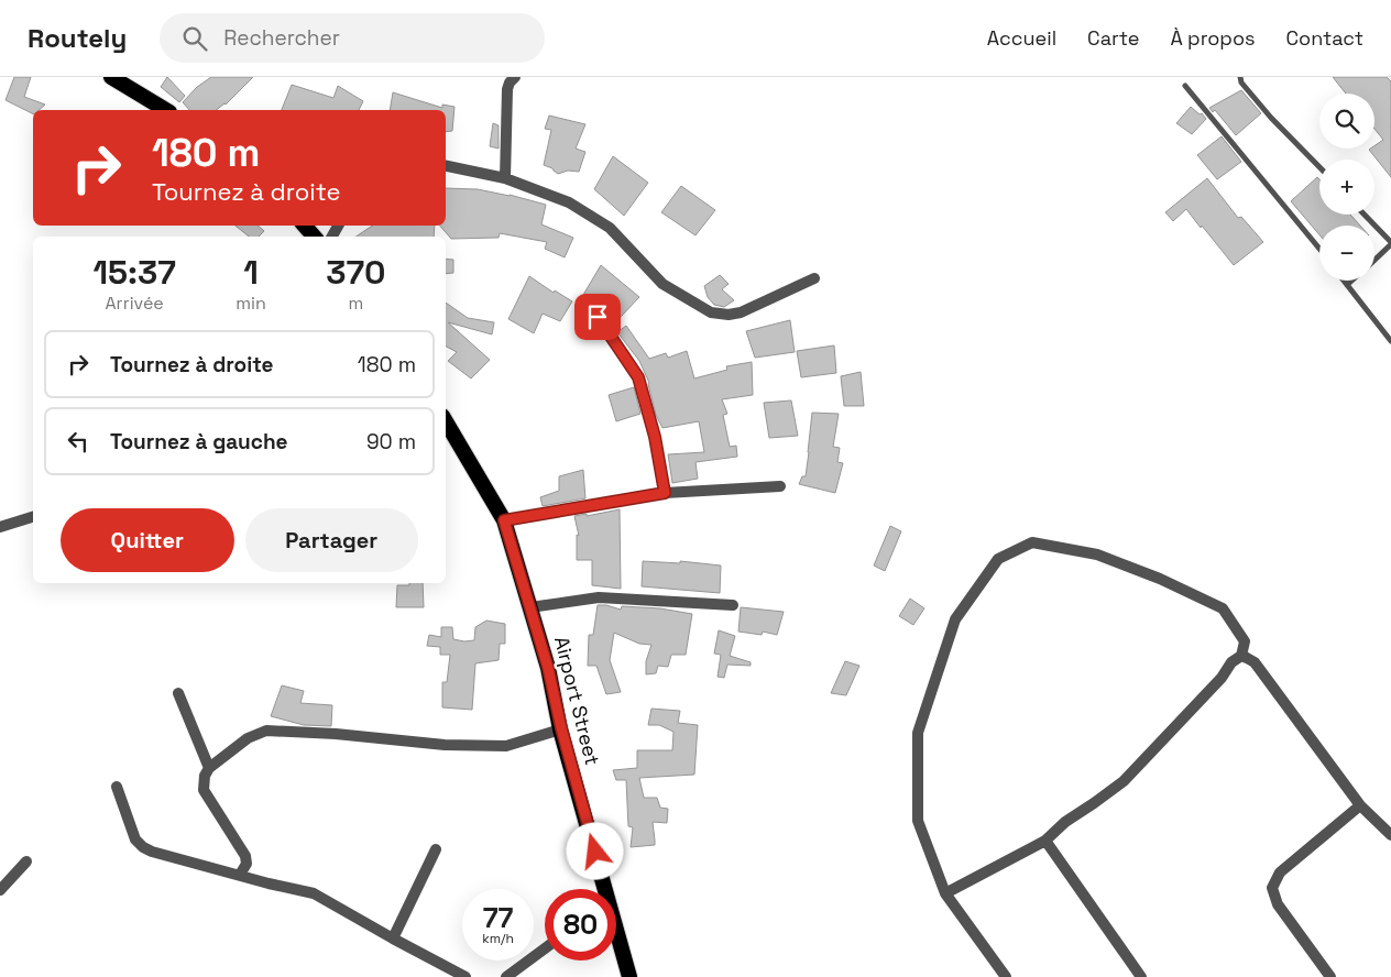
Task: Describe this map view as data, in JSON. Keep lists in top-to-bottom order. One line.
{"streets":{"highway":["Airport Street"]},"page":{"header":"Routely","search":"Rechercher","nav":["Accueil","Carte","À propos","Contact"],"map_buttons":["+","−"],"turn":["180 m","Tournez à droite"],"eta":["15:37","Arrivée","1","min","370","m"],"list":[{"name":"Tournez à droite","value":"180 m"},{"name":"Tournez à gauche","value":"90 m"}],"buttons":["Quitter","Partager"],"speed":"77 km/h","limit":"80"}}
